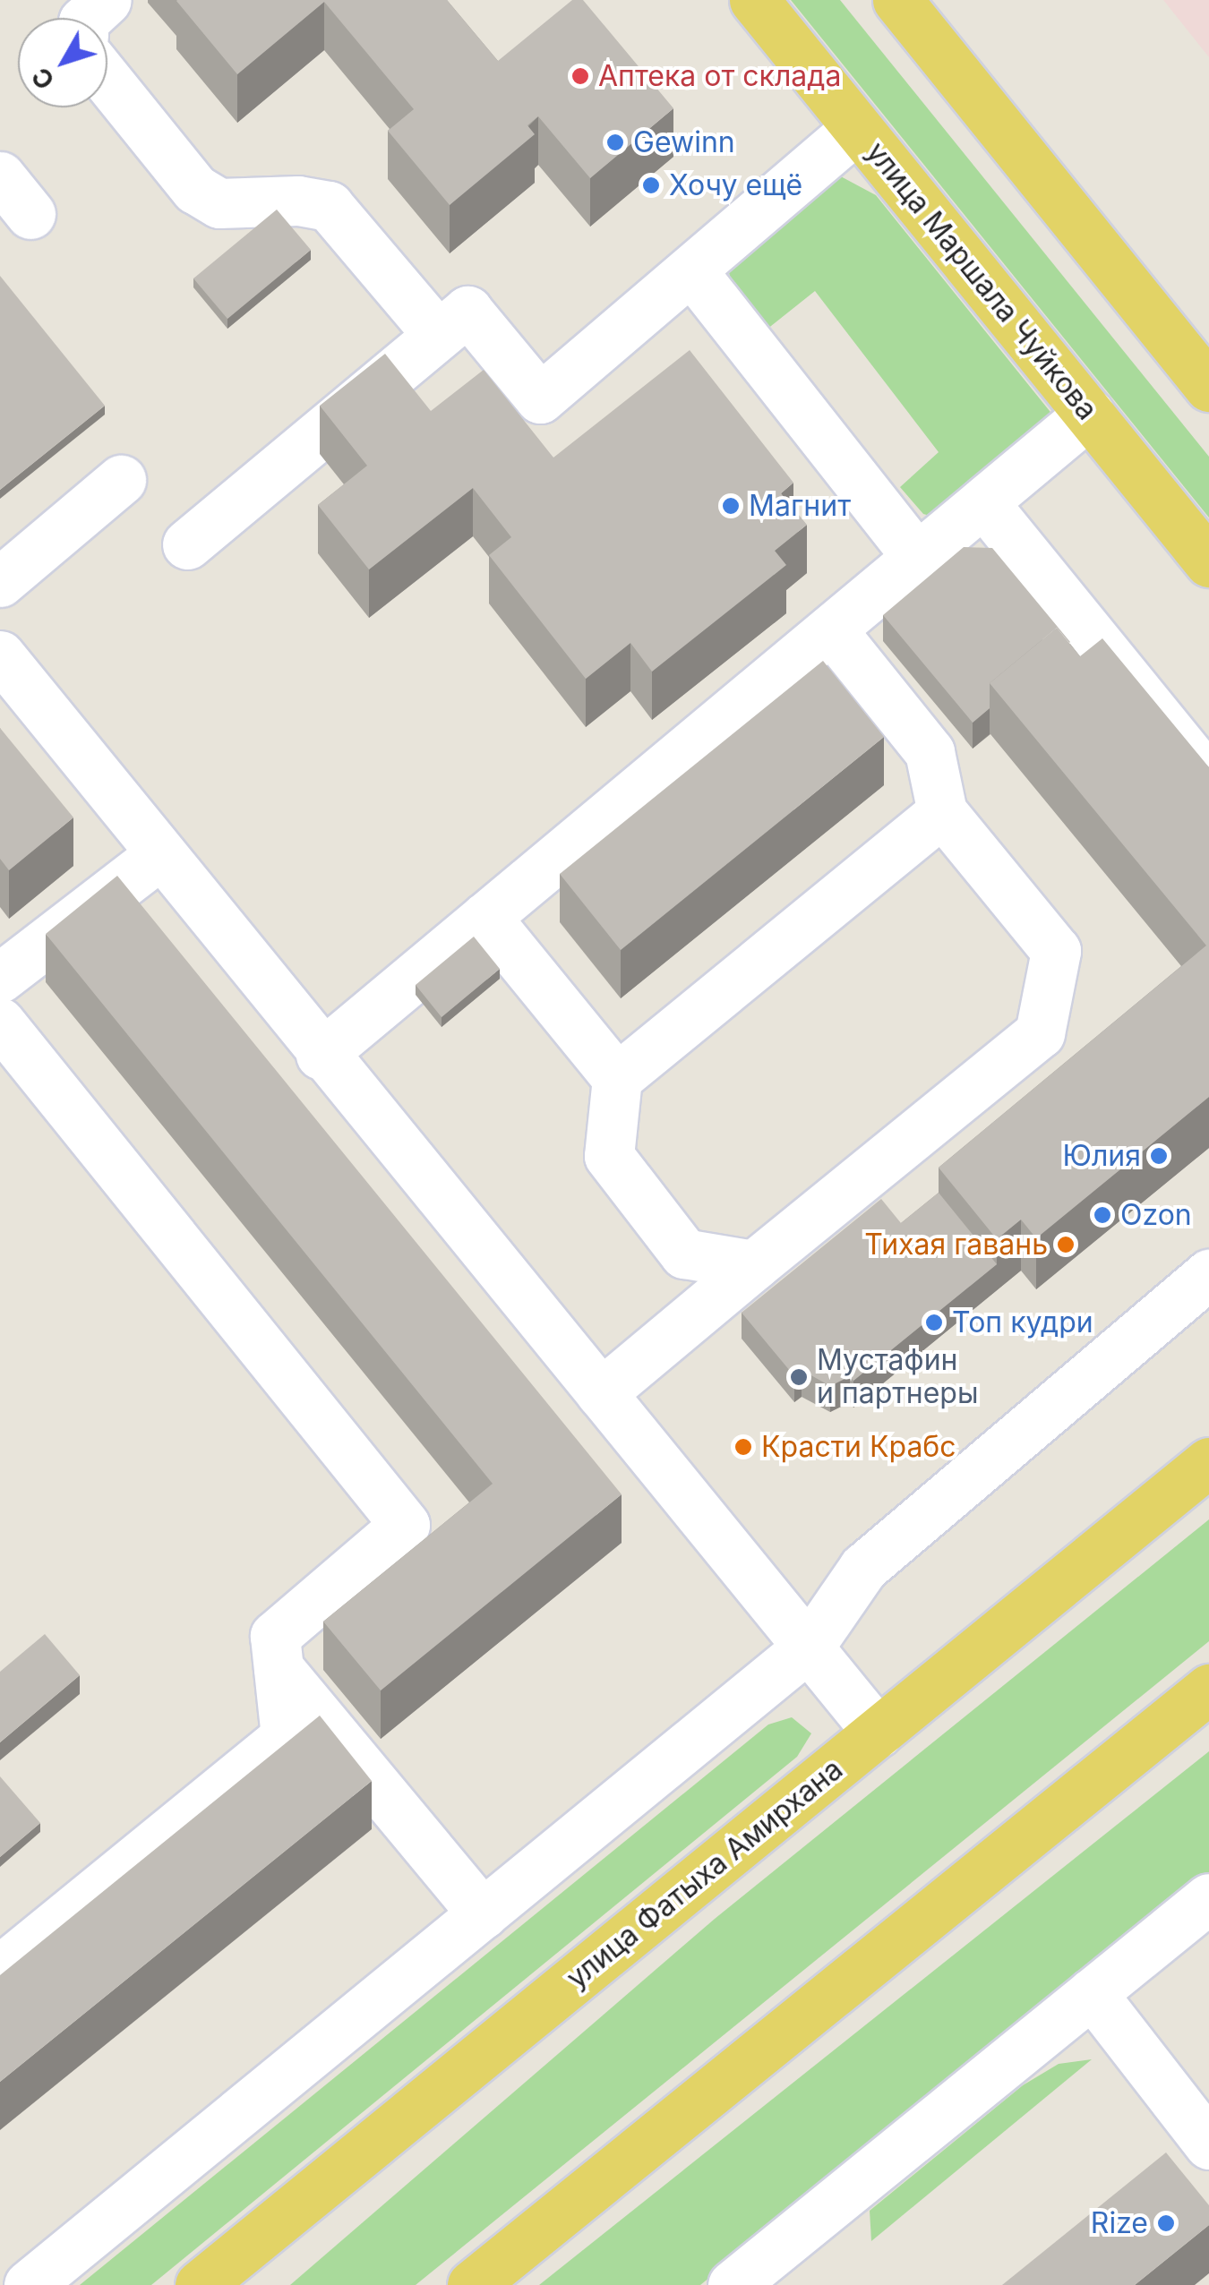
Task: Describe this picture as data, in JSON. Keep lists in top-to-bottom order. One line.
{"streets":{"main road":["улица Маршала Чуйкова","улица Фатыха Амирхана"]},"places":["Аптека от склада","Gewinn","Хочу ещё","Магнит","Юлия","Ozon","Тихая гавань","Топ кудри","Мустафин и партнеры","Красти Крабс","Rize"],"north":"bottom left"}
